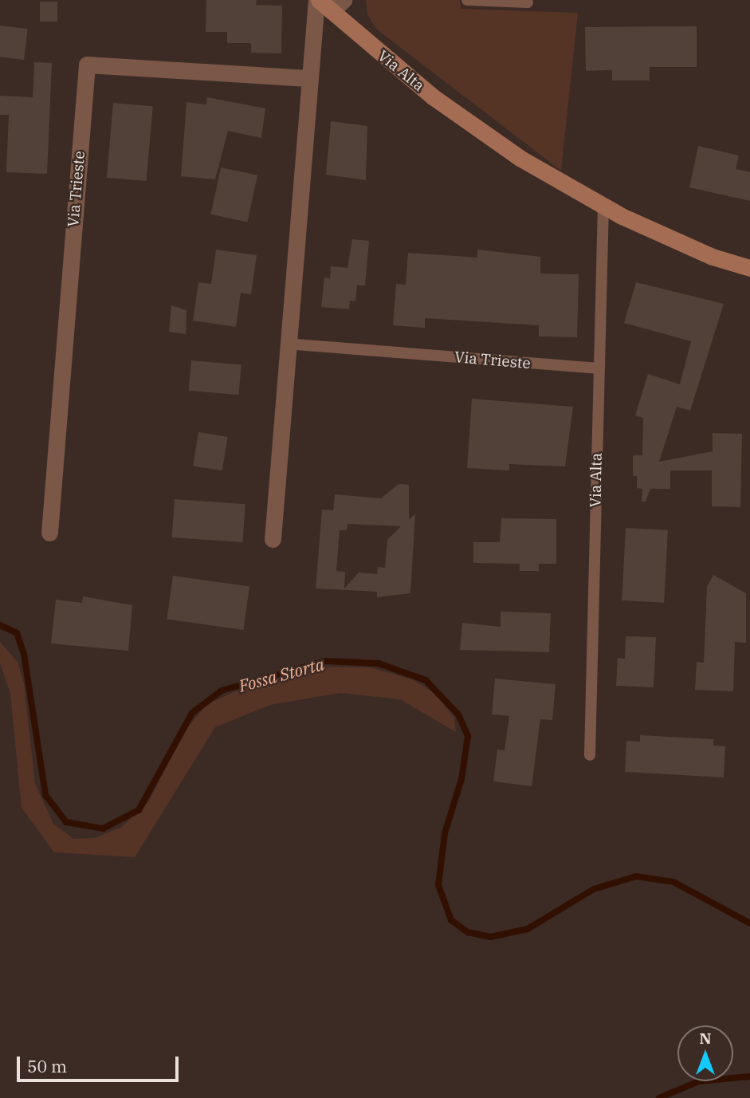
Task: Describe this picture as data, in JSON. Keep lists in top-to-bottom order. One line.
{"streets":{"main road":["Via Alta"],"street":["Via Trieste"]},"crossings":[["Via Alta","Via Trieste"]],"water":["Fossa Storta"],"scale_bar":"50 m","north":"top"}
